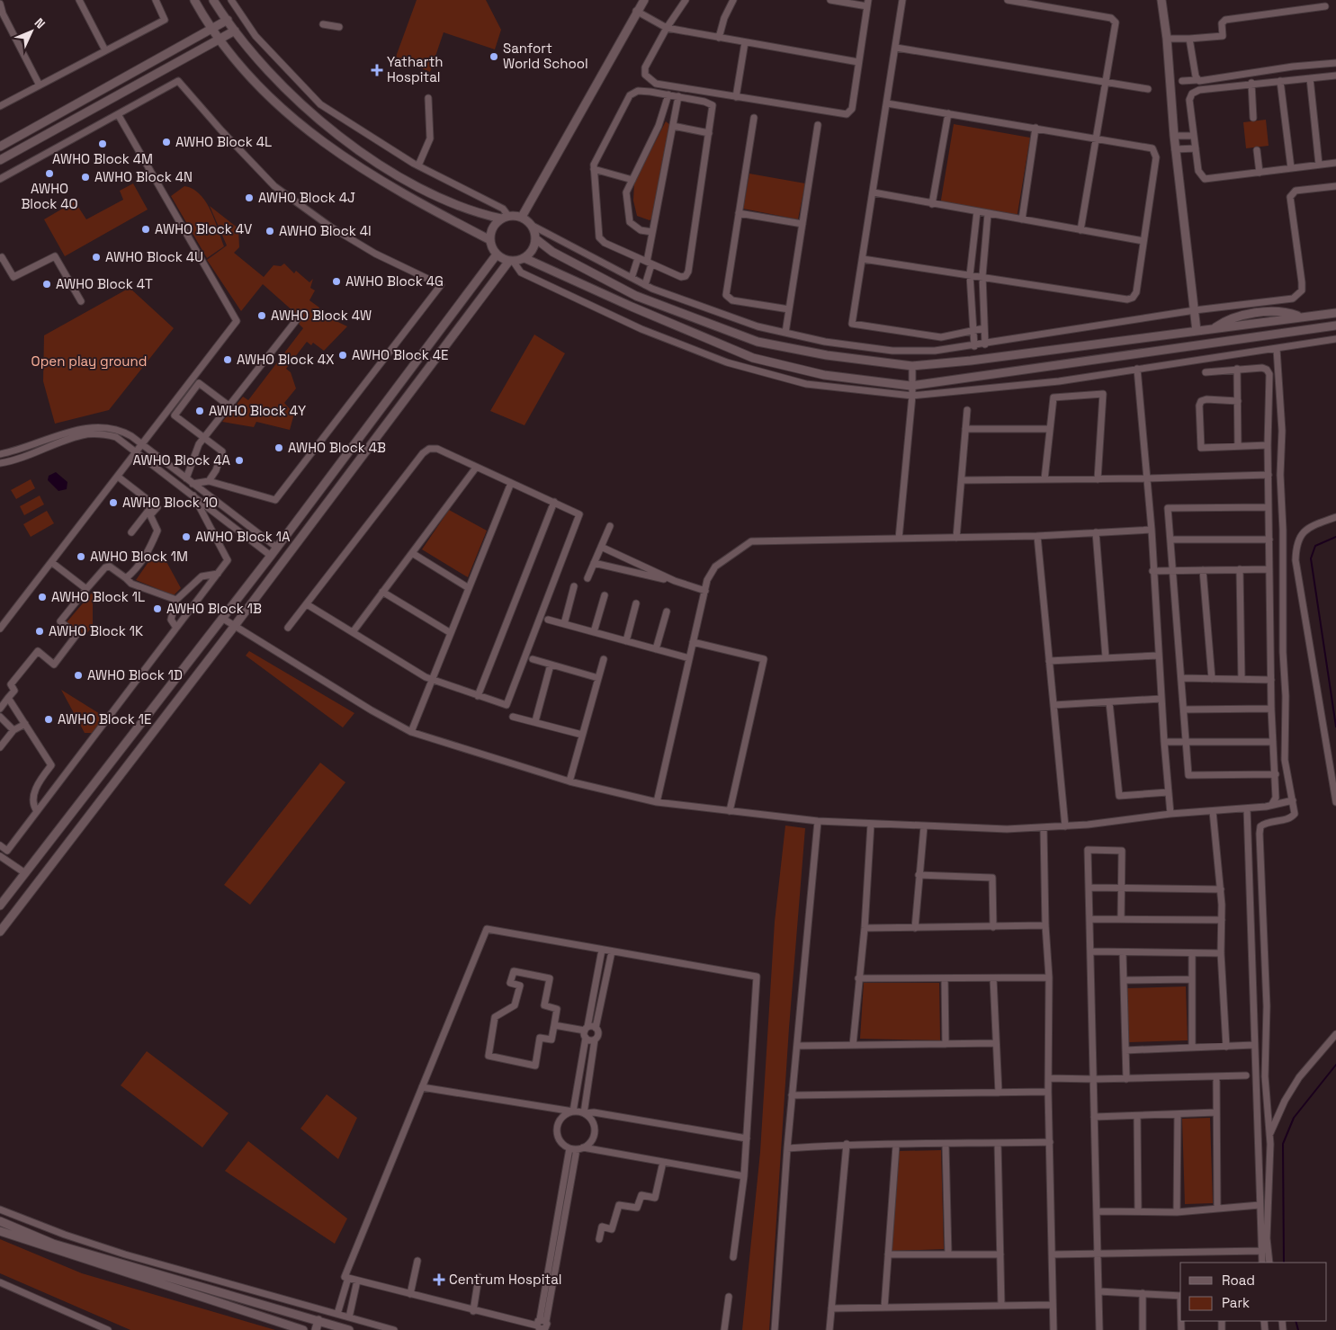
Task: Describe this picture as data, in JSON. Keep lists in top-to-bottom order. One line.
{"parks":["Open play ground"],"places":{"other":["Sanfort World School","AWHO Block 4L","AWHO Block 4M","AWHO Block 4O","AWHO Block 4N","AWHO Block 4J","AWHO Block 4V","AWHO Block 4I","AWHO Block 4U","AWHO Block 4G","AWHO Block 4T","AWHO Block 4W","AWHO Block 4E","AWHO Block 4X","AWHO Block 4Y","AWHO Block 4B","AWHO Block 4A","AWHO Block 1O","AWHO Block 1A","AWHO Block 1M","AWHO Block 1L","AWHO Block 1B","AWHO Block 1K","AWHO Block 1D","AWHO Block 1E"],"health":["Yatharth Hospital","Centrum Hospital"]},"legend":["Road","Park"],"north":"top right"}
